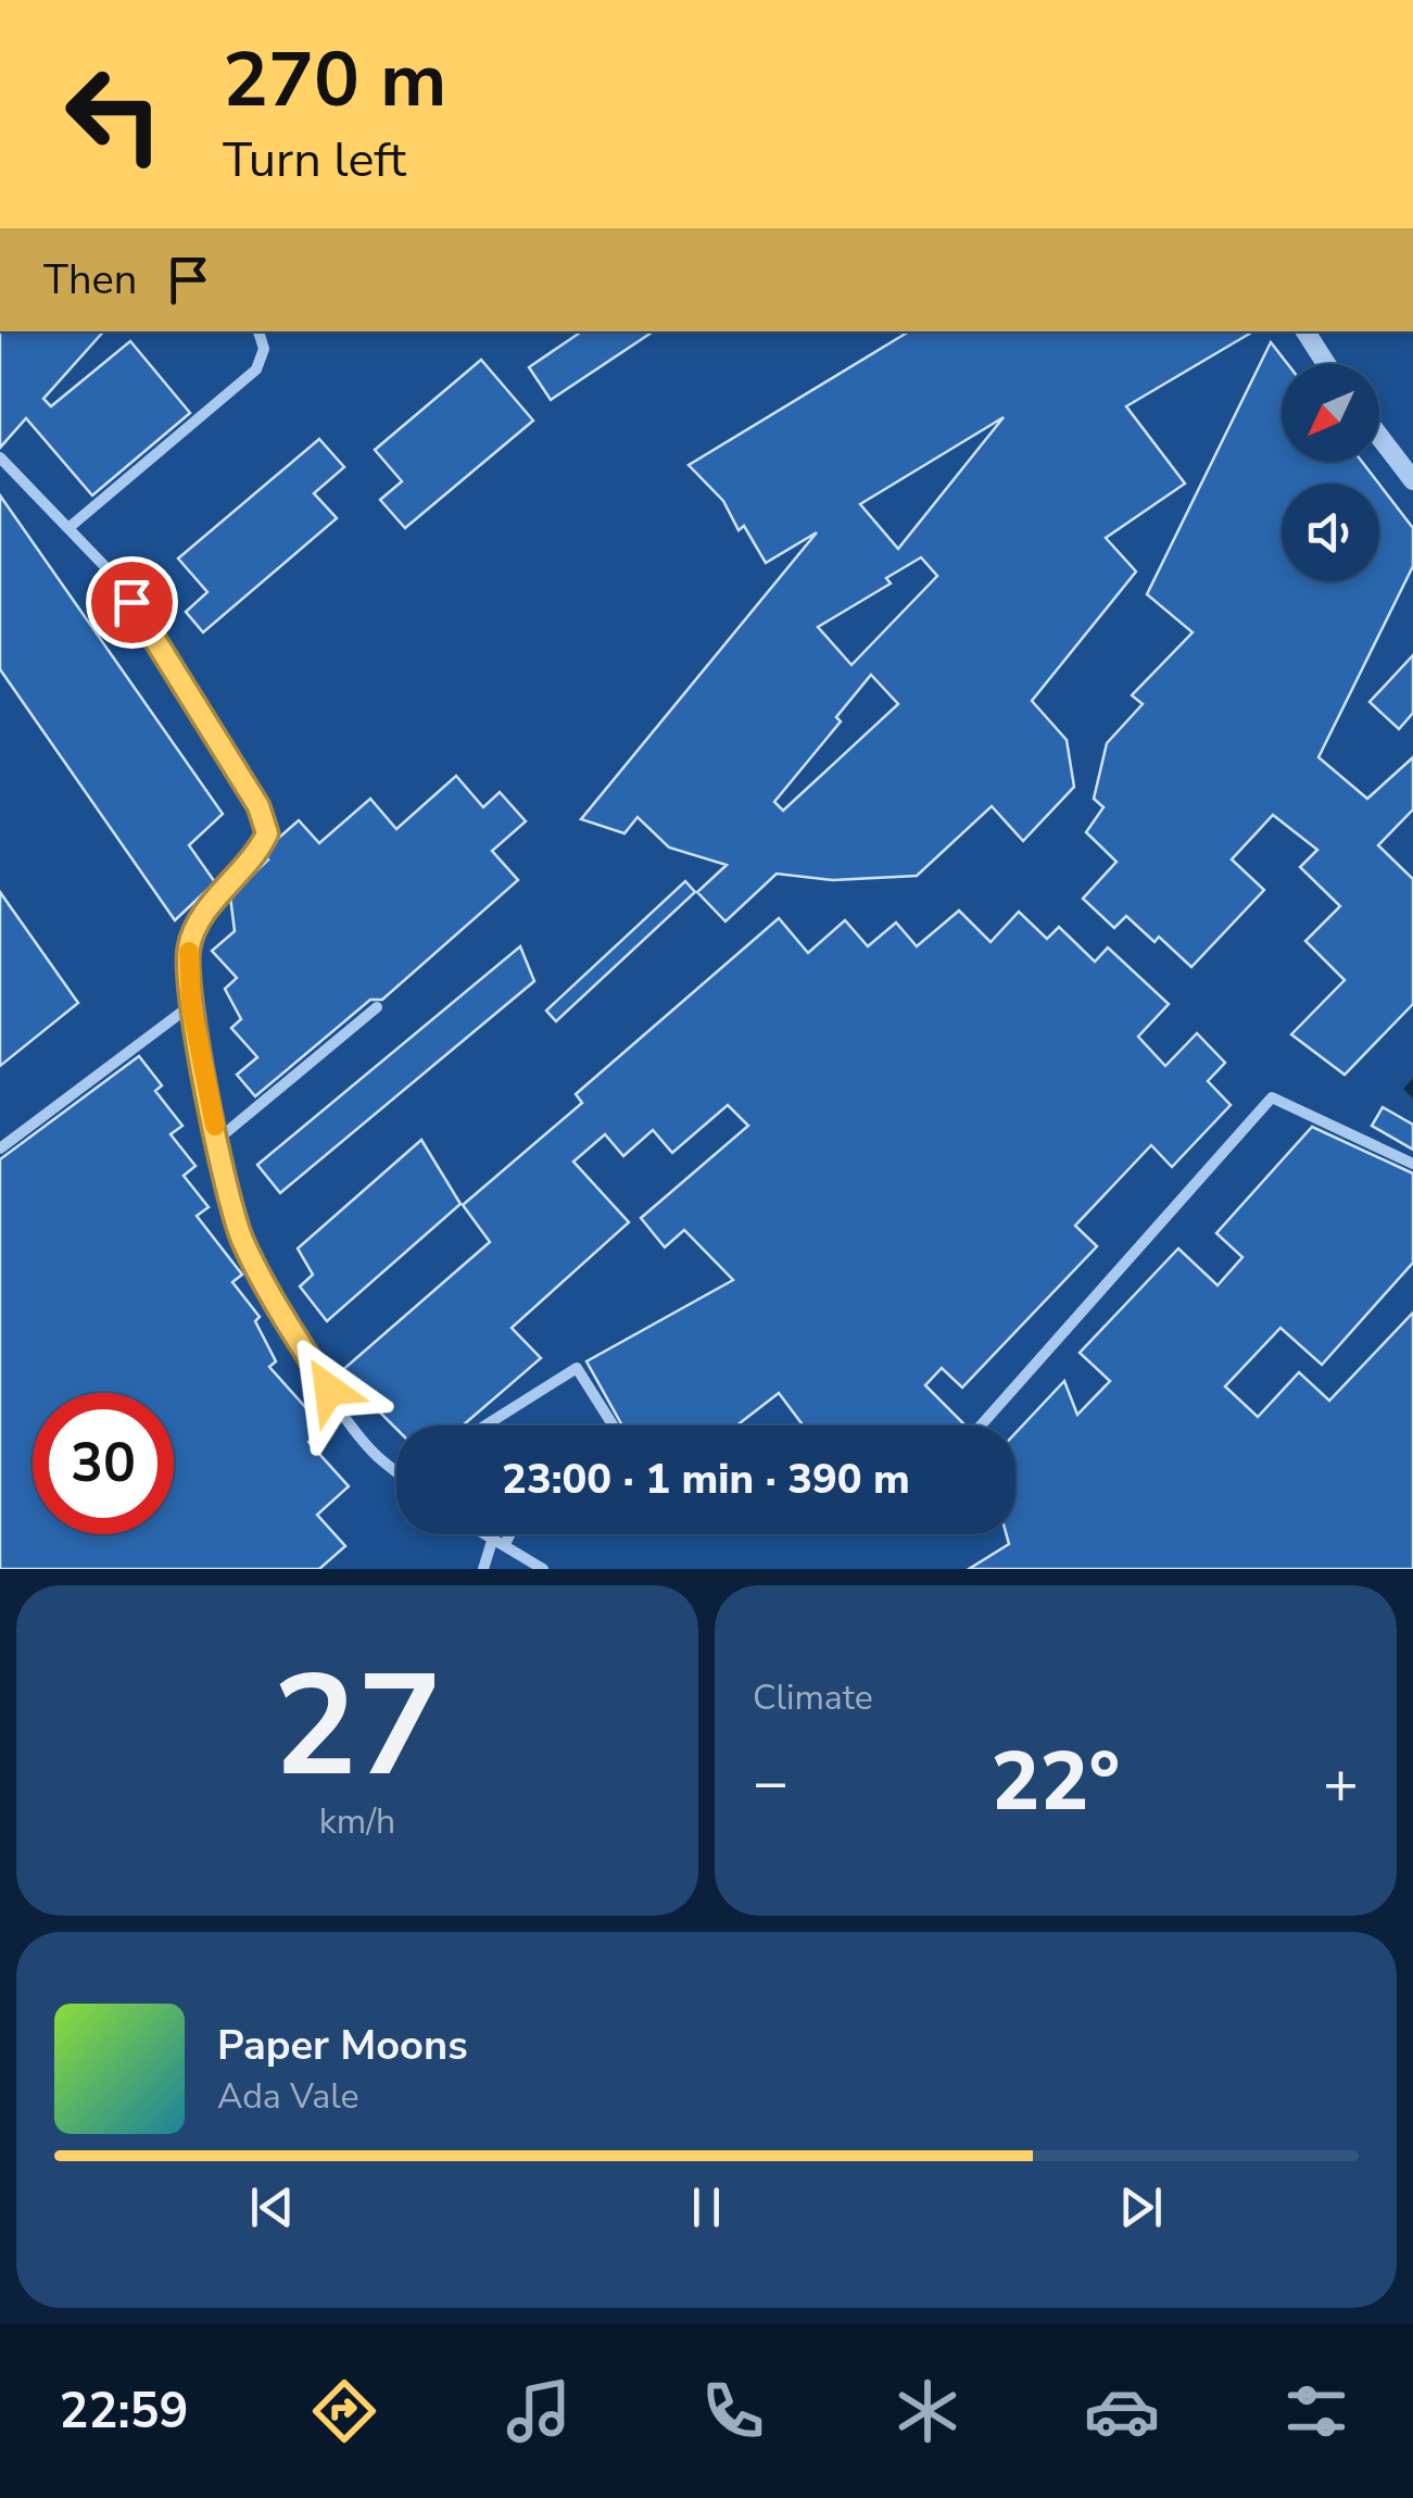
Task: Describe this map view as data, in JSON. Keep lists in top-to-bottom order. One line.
{"north":"bottom left","page":{"turn":["270 m","Turn left"],"then":"Then","limit":"30","trip":"23:00 · 1 min · 390 m","tile":[["27","km/h"],"Climate"],"heat":["−","22°","+"],"song":["Paper Moons","Ada Vale"],"tabs":"22:59"}}
